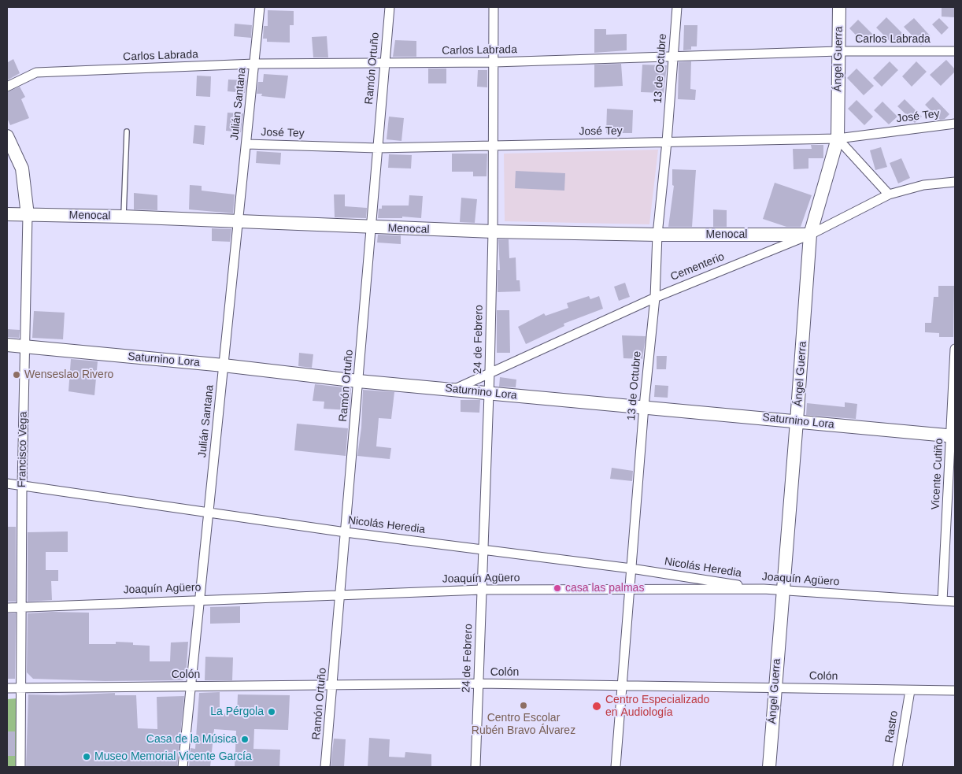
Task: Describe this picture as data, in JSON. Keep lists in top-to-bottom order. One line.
{"streets":{"street":["Carlos Labrada","Ángel Guerra","Ramón Ortuño","13 de Octubre","Julián Santana","José Tey","Menocal","Cementerio","24 de Febrero","Saturnino Lora","Francisco Vega","Vicente Cutiño","Nicolás Heredia","Joaquín Agüero","Colón","Rastro"]},"crossings":[["Carlos Labrada","Ángel Guerra"],["Carlos Labrada","Ramón Ortuño"],["Carlos Labrada","13 de Octubre"],["Carlos Labrada","Julián Santana"],["Carlos Labrada","24 de Febrero"],["Ángel Guerra","José Tey"],["Ángel Guerra","Menocal"],["Ángel Guerra","Cementerio"],["Ángel Guerra","Saturnino Lora"],["Ángel Guerra","Joaquín Agüero"],["Ángel Guerra","Colón"],["Ramón Ortuño","José Tey"],["Ramón Ortuño","Menocal"],["Ramón Ortuño","Saturnino Lora"],["Ramón Ortuño","Nicolás Heredia"],["Ramón Ortuño","Joaquín Agüero"],["Ramón Ortuño","Colón"],["13 de Octubre","José Tey"],["13 de Octubre","Menocal"],["13 de Octubre","Cementerio"],["13 de Octubre","Saturnino Lora"],["13 de Octubre","Nicolás Heredia"],["13 de Octubre","Joaquín Agüero"],["13 de Octubre","Colón"],["Julián Santana","José Tey"],["Julián Santana","Menocal"],["Julián Santana","Saturnino Lora"],["Julián Santana","Nicolás Heredia"],["Julián Santana","Joaquín Agüero"],["Julián Santana","Colón"],["José Tey","24 de Febrero"],["Menocal","Cementerio"],["Menocal","24 de Febrero"],["Menocal","Francisco Vega"],["Cementerio","24 de Febrero"],["Cementerio","Saturnino Lora"],["24 de Febrero","Saturnino Lora"],["24 de Febrero","Nicolás Heredia"],["24 de Febrero","Joaquín Agüero"],["24 de Febrero","Colón"],["Saturnino Lora","Francisco Vega"],["Saturnino Lora","Vicente Cutiño"],["Francisco Vega","Nicolás Heredia"],["Francisco Vega","Joaquín Agüero"],["Francisco Vega","Colón"],["Vicente Cutiño","Joaquín Agüero"],["Nicolás Heredia","Joaquín Agüero"],["Colón","Rastro"]],"places":["Wenseslao Rivero","casa las palmas","Centro Escolar Rubén Bravo Álvarez","Centro Especializado en Audiología","La Pérgola","Casa de la Música","Museo Memorial Vicente García"]}
